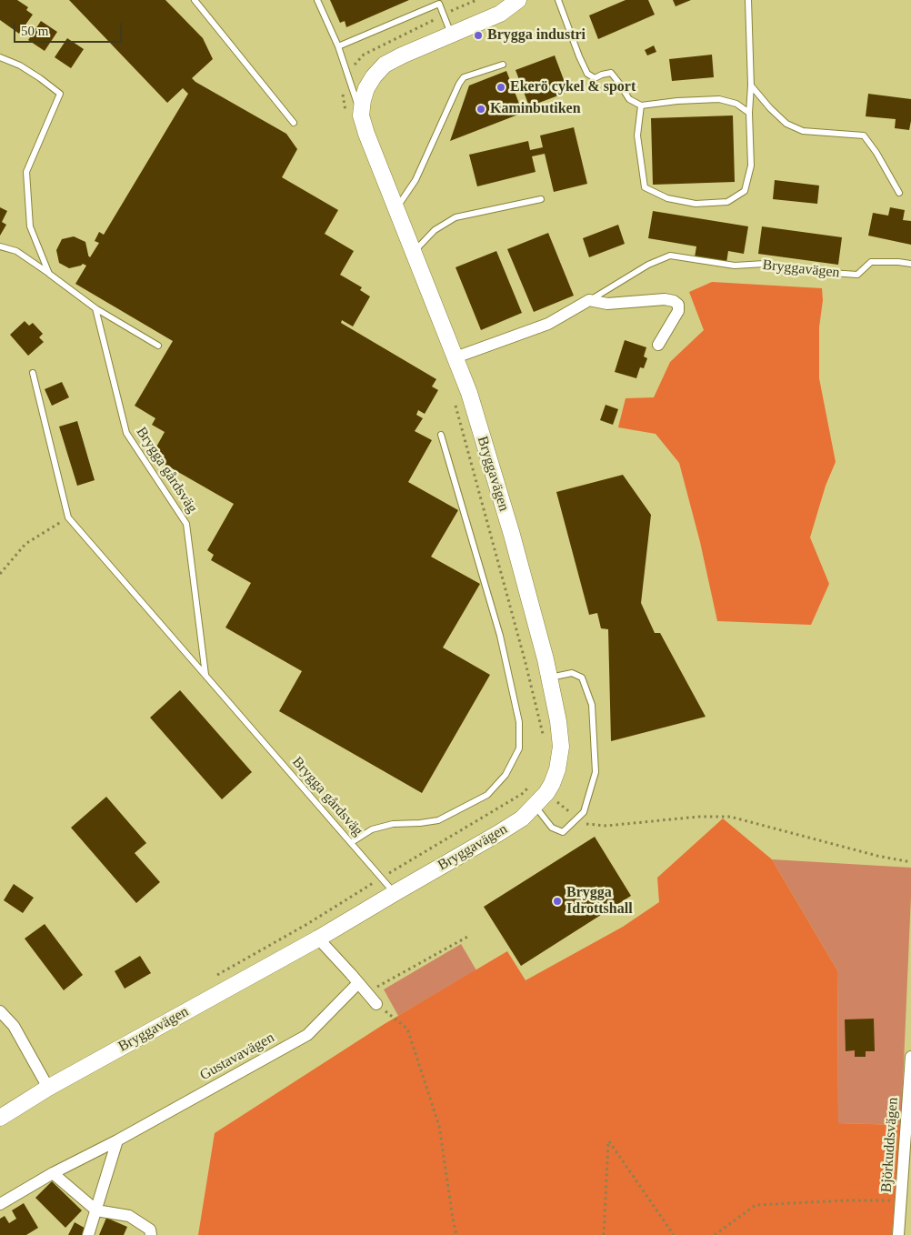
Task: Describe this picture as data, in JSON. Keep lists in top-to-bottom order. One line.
{"streets":{"main road":["Bryggavägen"],"street":["Gustavavägen","Björkuddsvägen"],"lane":["Brygga gårdsväg"]},"crossings":[["Bryggavägen","Brygga gårdsväg"]],"places":["Brygga industri","Ekerö cykel & sport","Kaminbutiken","Brygga Idrottshall"],"scale_bar":"50 m"}
